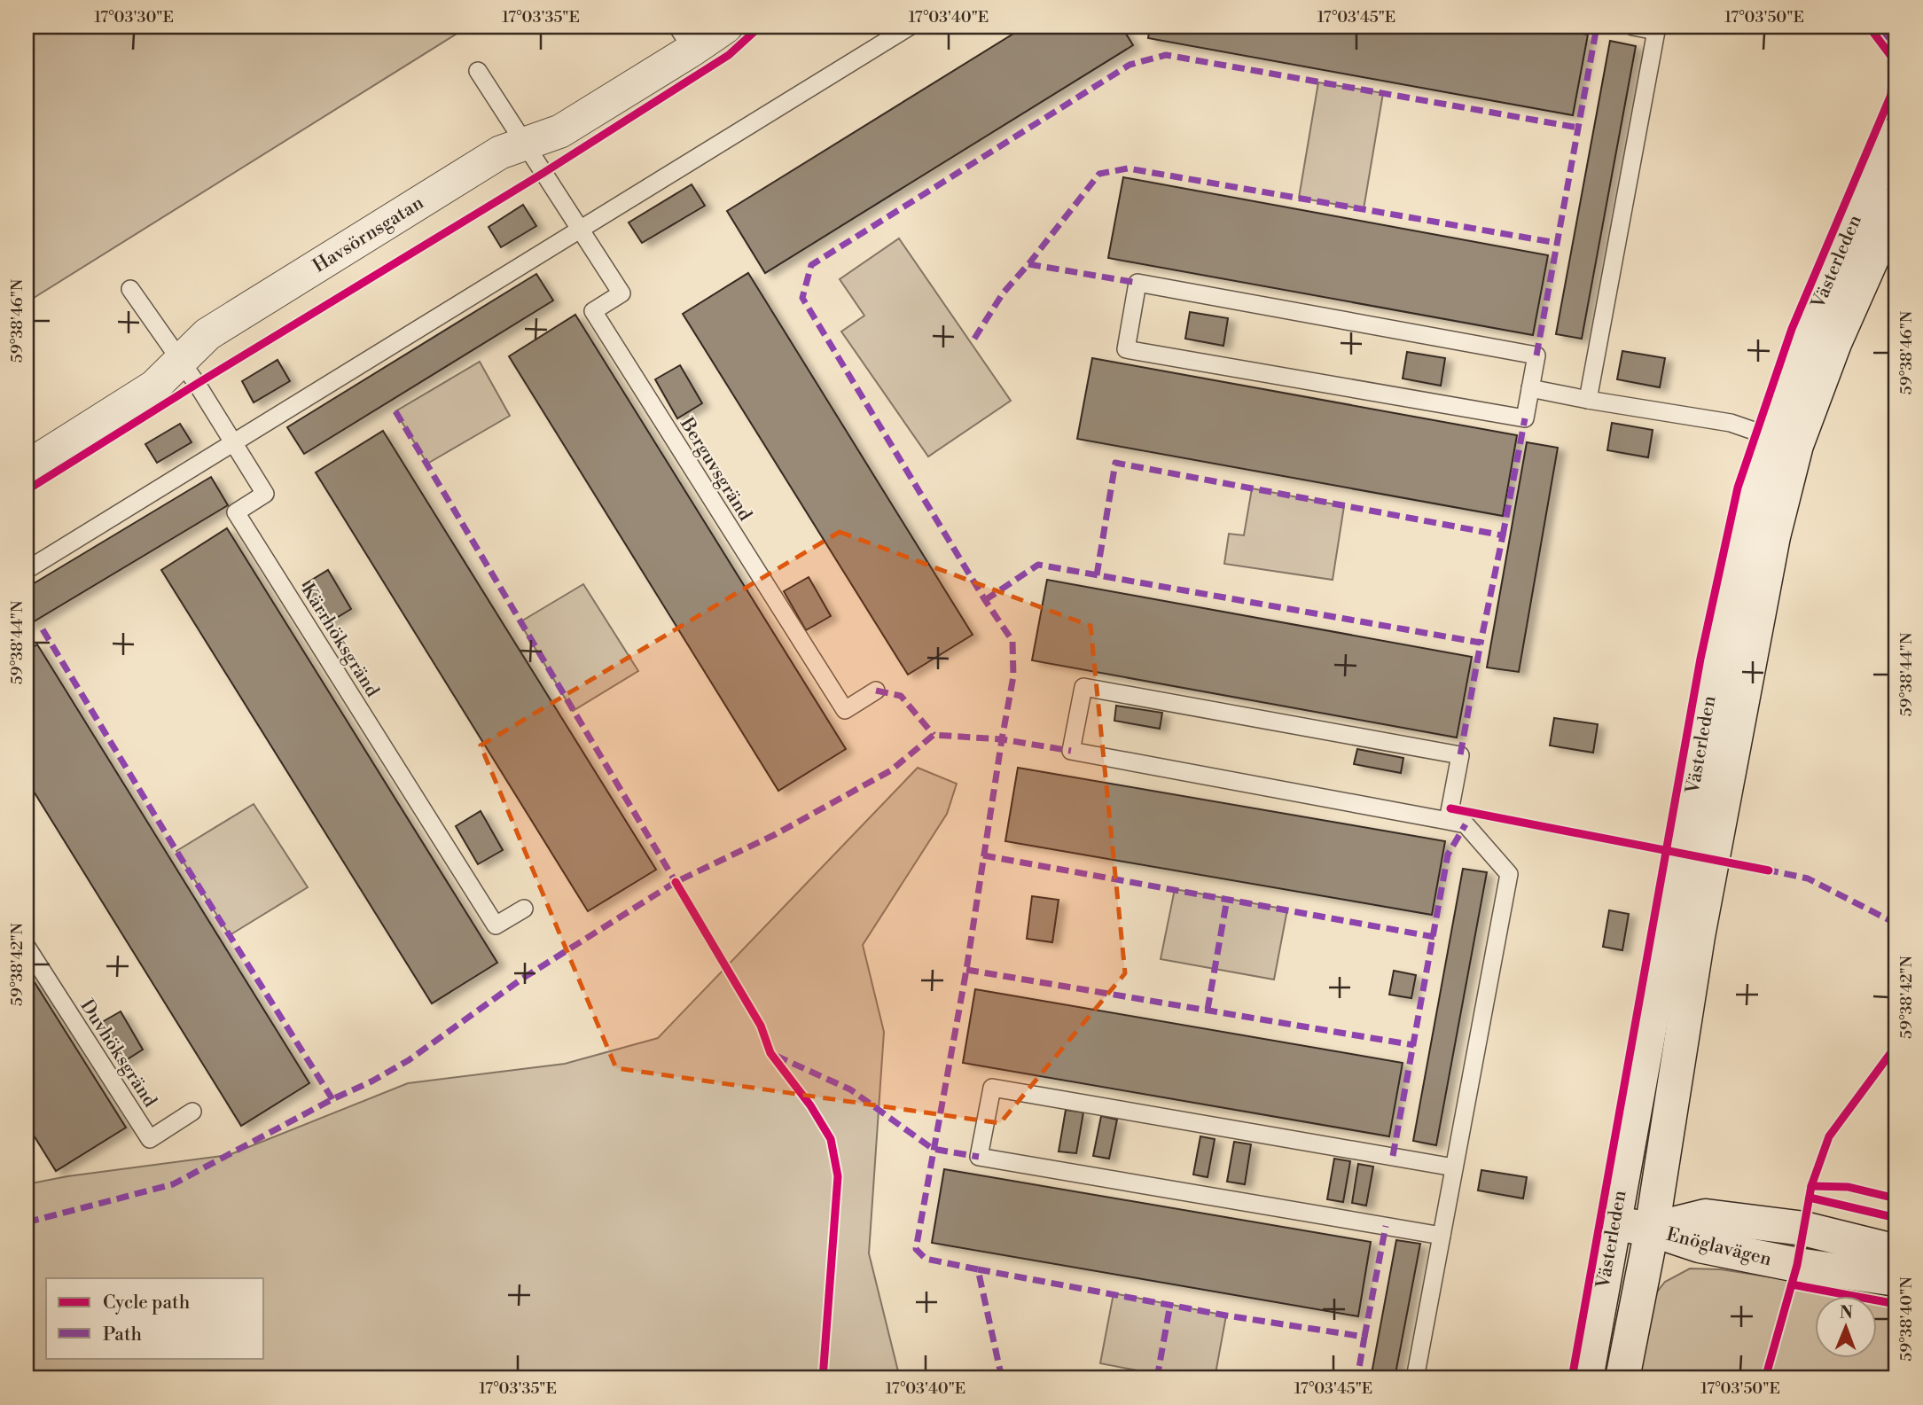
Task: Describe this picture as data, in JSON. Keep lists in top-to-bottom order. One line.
{"streets":{"street":["Havsörnsgatan","Västerleden","Enöglavägen"],"lane":["Berguvsgränd","Kärrhöksgränd","Duvhöksgränd"]},"crossings":[["Havsörnsgatan","Berguvsgränd"],["Havsörnsgatan","Kärrhöksgränd"],["Västerleden","Enöglavägen"]],"legend":["Cycle path","Path"],"north":"top","coordinates":["17°03'30\"E","17°03'35\"E","17°03'40\"E","17°03'45\"E","17°03'50\"E","59°38'46\"N","59°38'44\"N","59°38'42\"N","59°38'40\"N"]}
